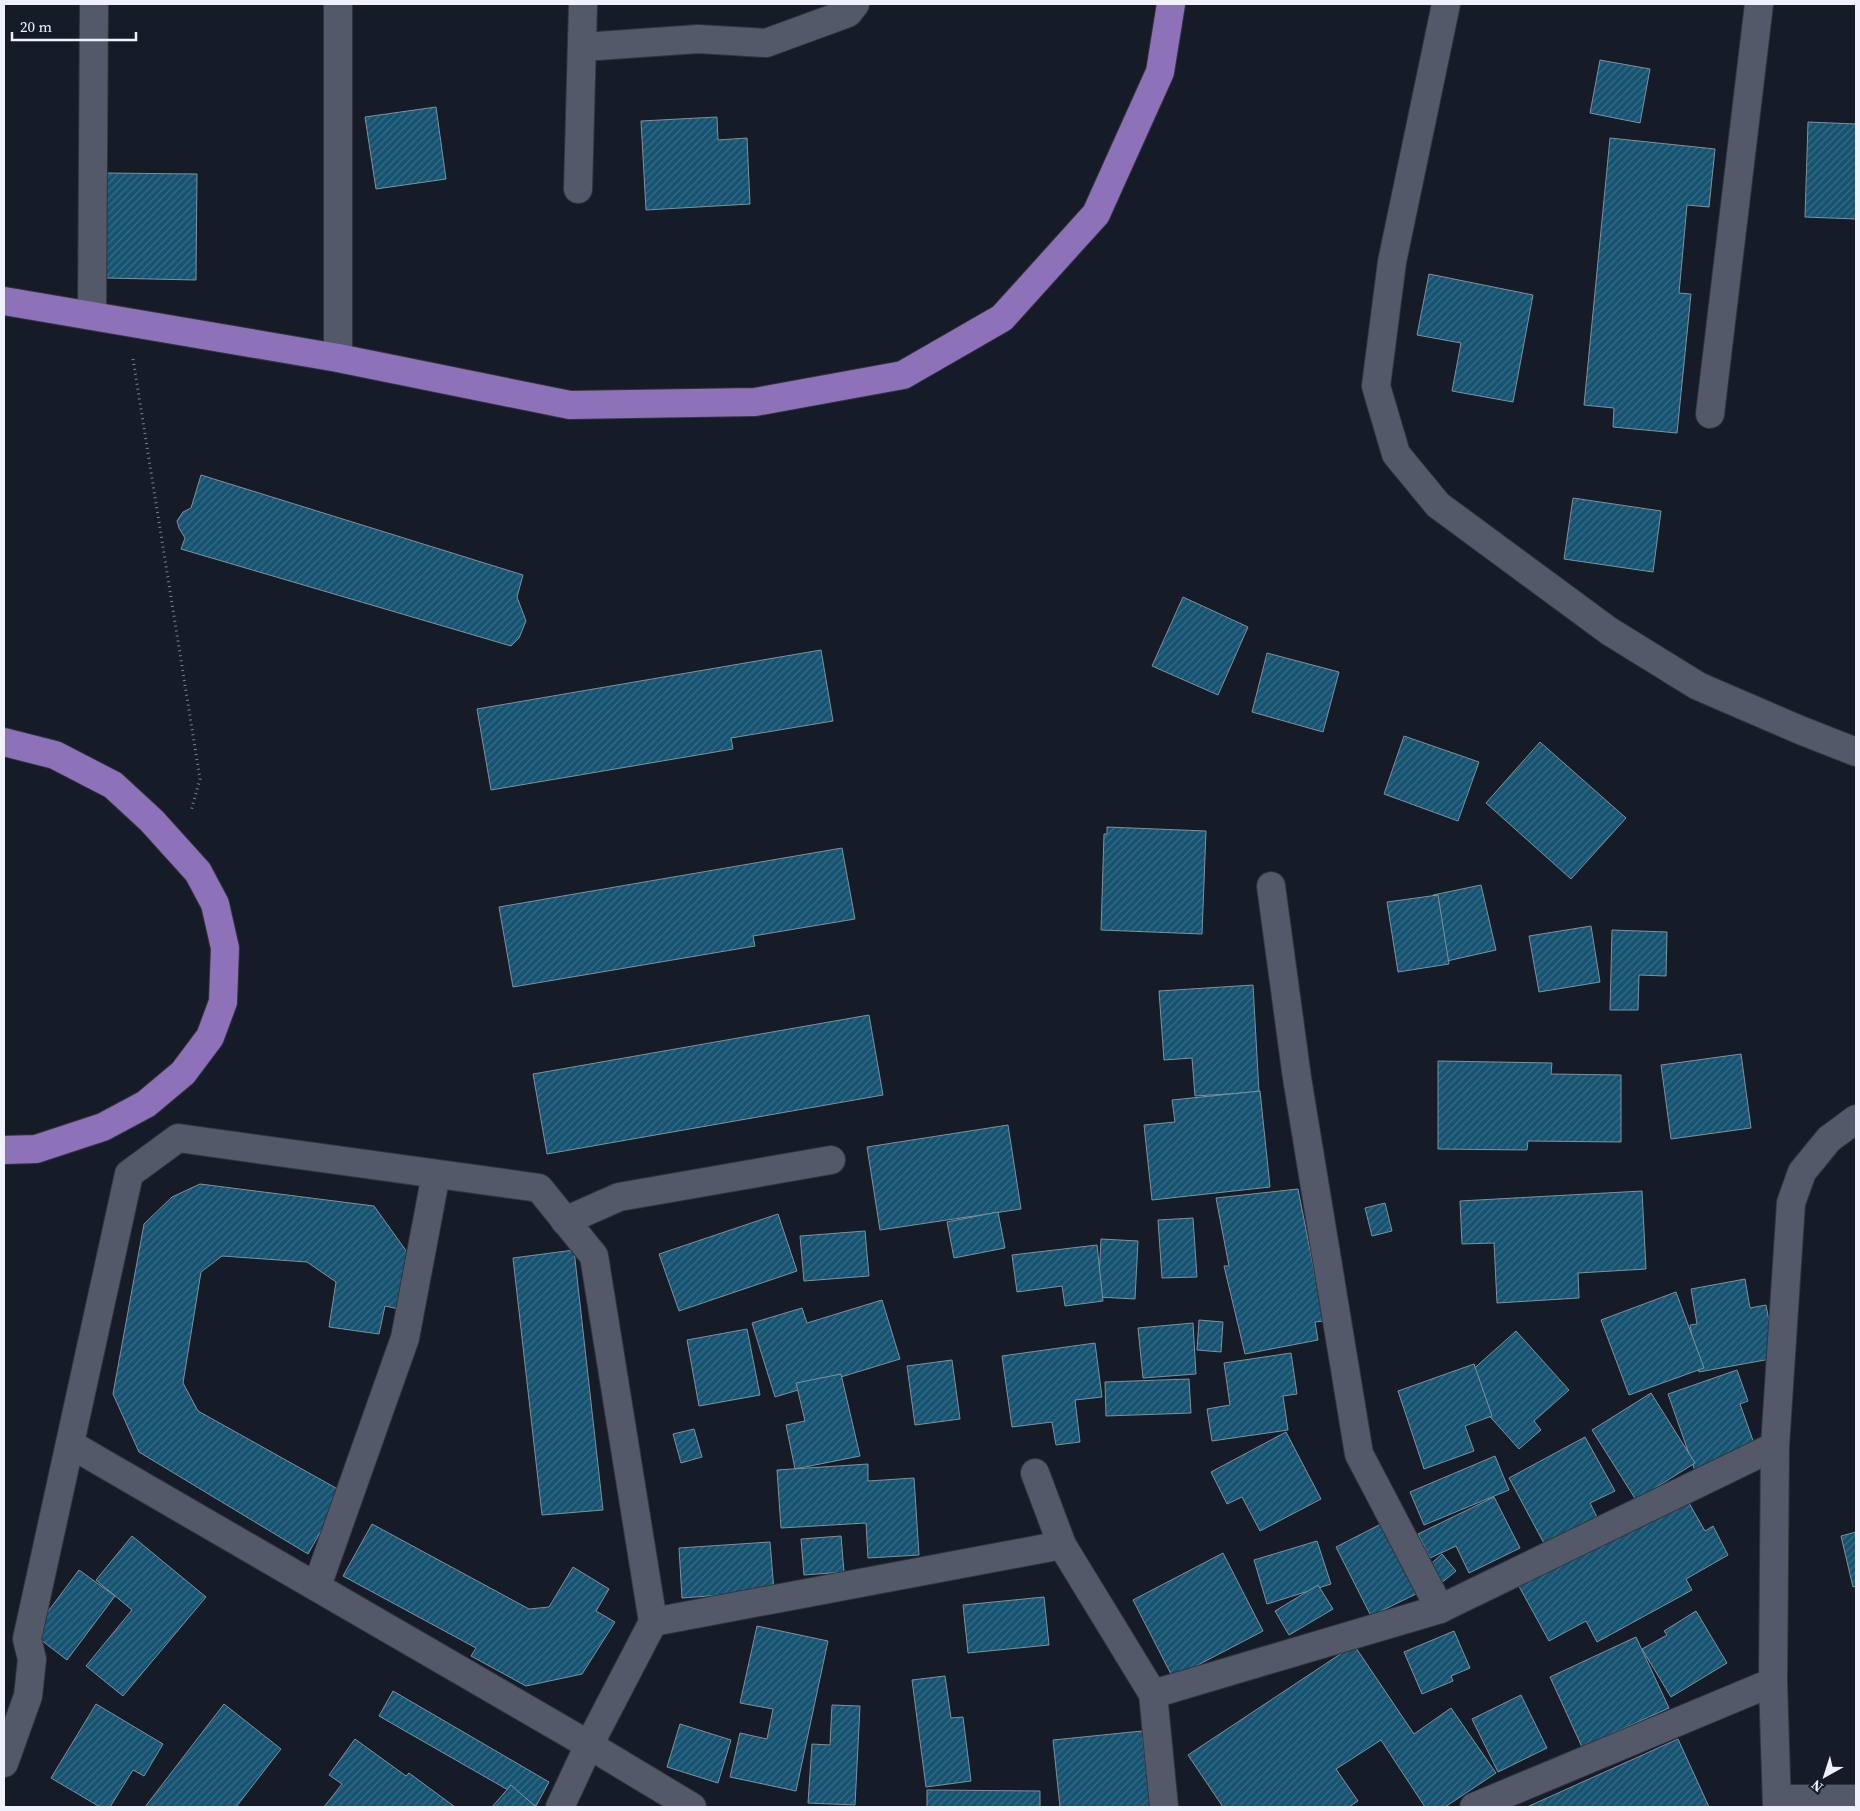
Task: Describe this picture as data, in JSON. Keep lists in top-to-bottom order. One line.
{"scale_bar":"20 m","north":"bottom left"}
